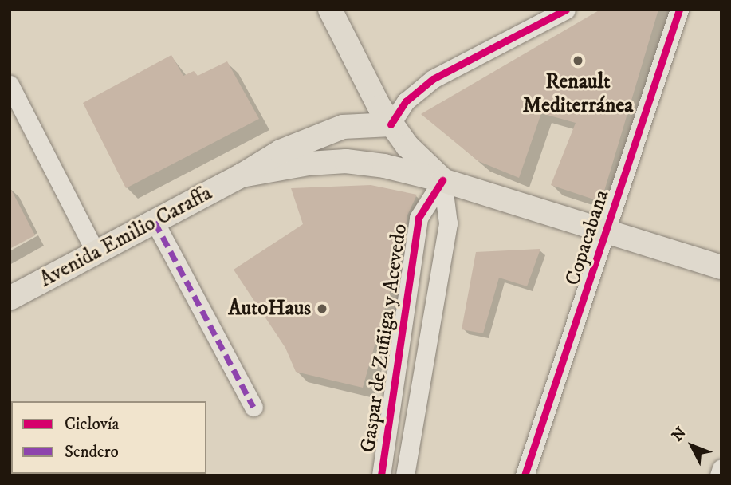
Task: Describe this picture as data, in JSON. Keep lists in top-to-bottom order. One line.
{"streets":{"main road":["Avenida Emilio Caraffa"],"street":["Copacabana","Gaspar de Zuñiga y Acevedo"]},"crossings":[["Avenida Emilio Caraffa","Copacabana"],["Avenida Emilio Caraffa","Gaspar de Zuñiga y Acevedo"]],"places":["Renault Mediterránea","AutoHaus"],"legend":["Ciclovía","Sendero"],"north":"top left"}
